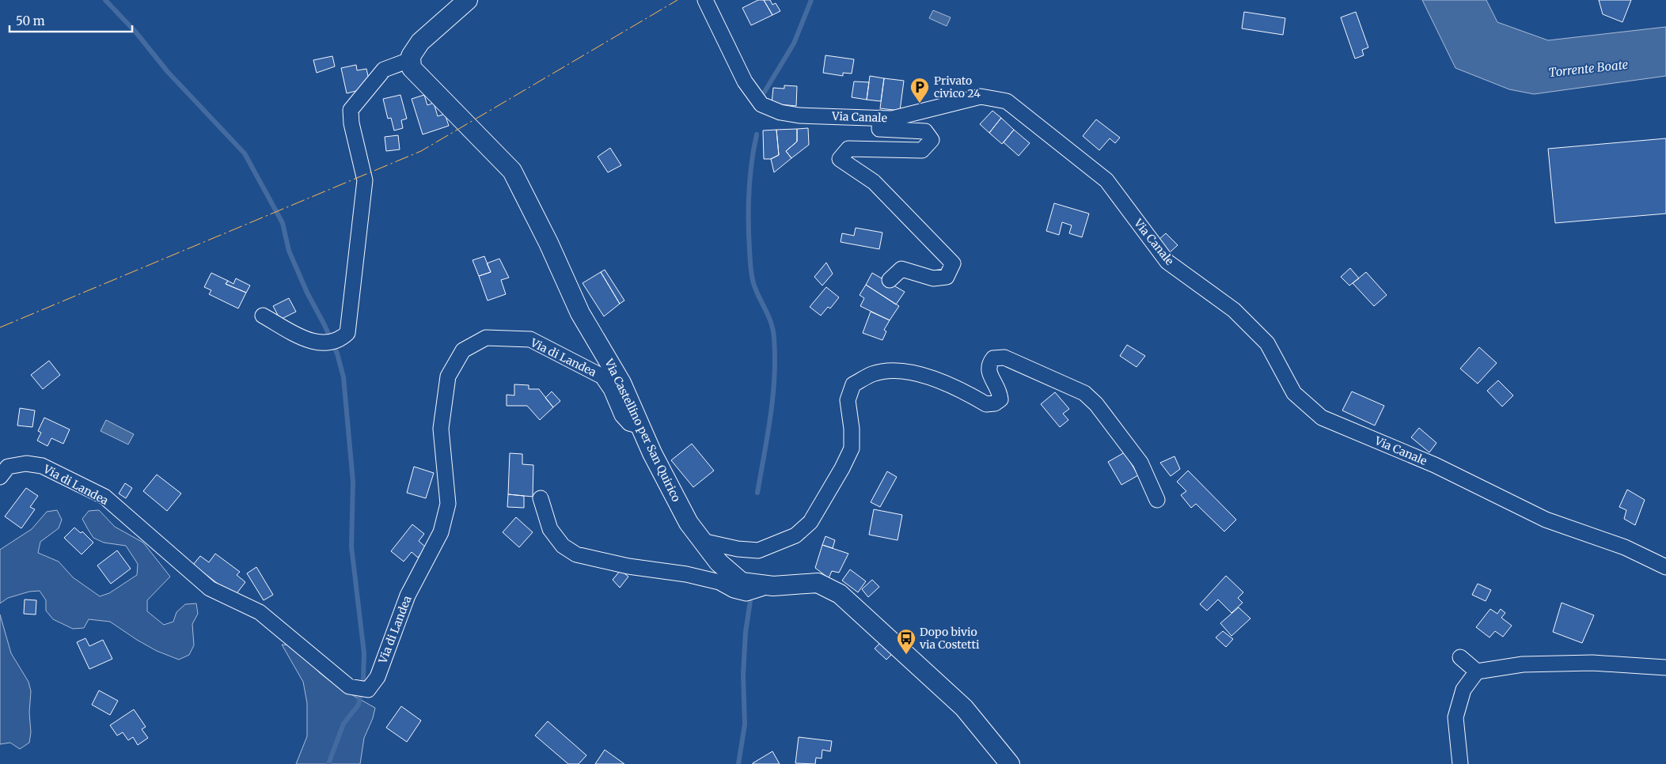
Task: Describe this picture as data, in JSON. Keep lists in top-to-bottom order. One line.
{"streets":{"street":["Via Canale","Via di Landea","Via Castellino per San Quirico"]},"crossings":[["Via di Landea","Via Castellino per San Quirico"]],"water":["Torrente Boate"],"places":{"parking":["Privato civico 24"],"bus stop":["Dopo bivio via Costetti"]},"scale_bar":"50 m"}
